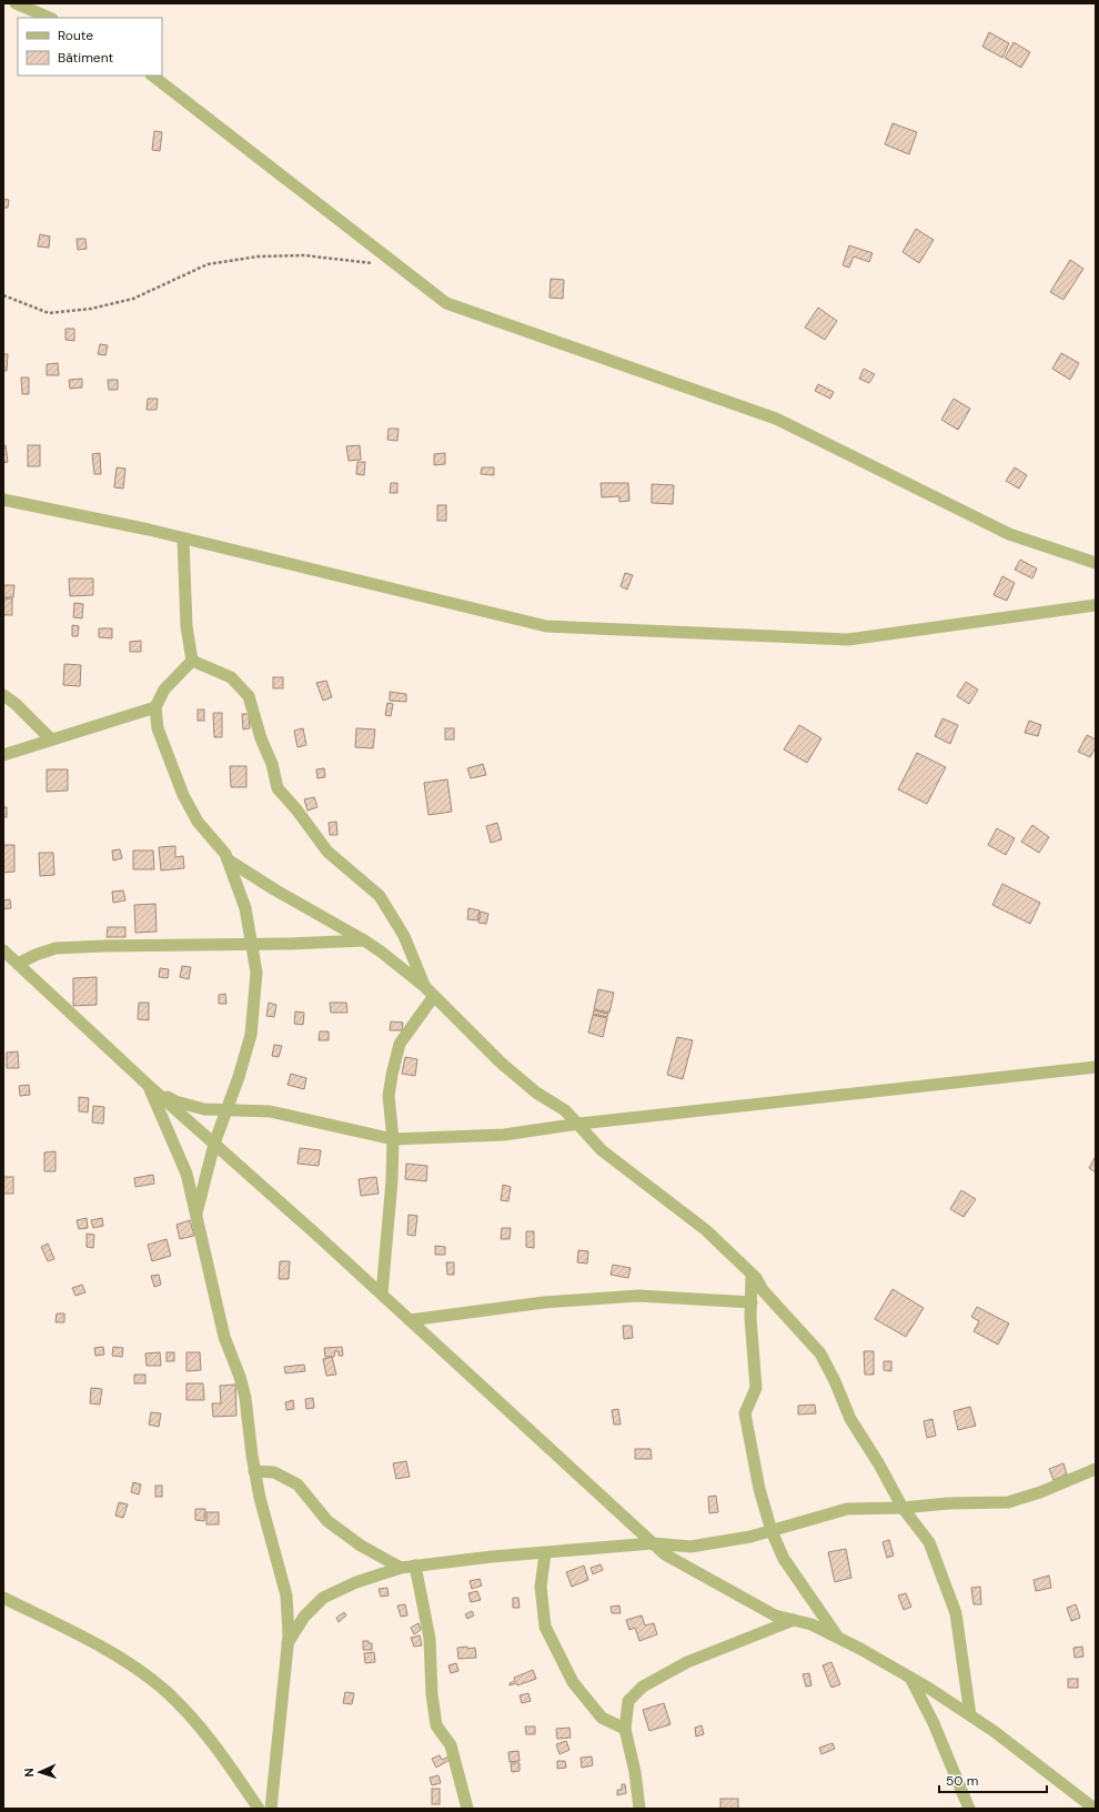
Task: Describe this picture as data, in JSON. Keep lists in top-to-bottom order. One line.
{"legend":["Route","Bâtiment"],"scale_bar":"50 m","north":"left"}
